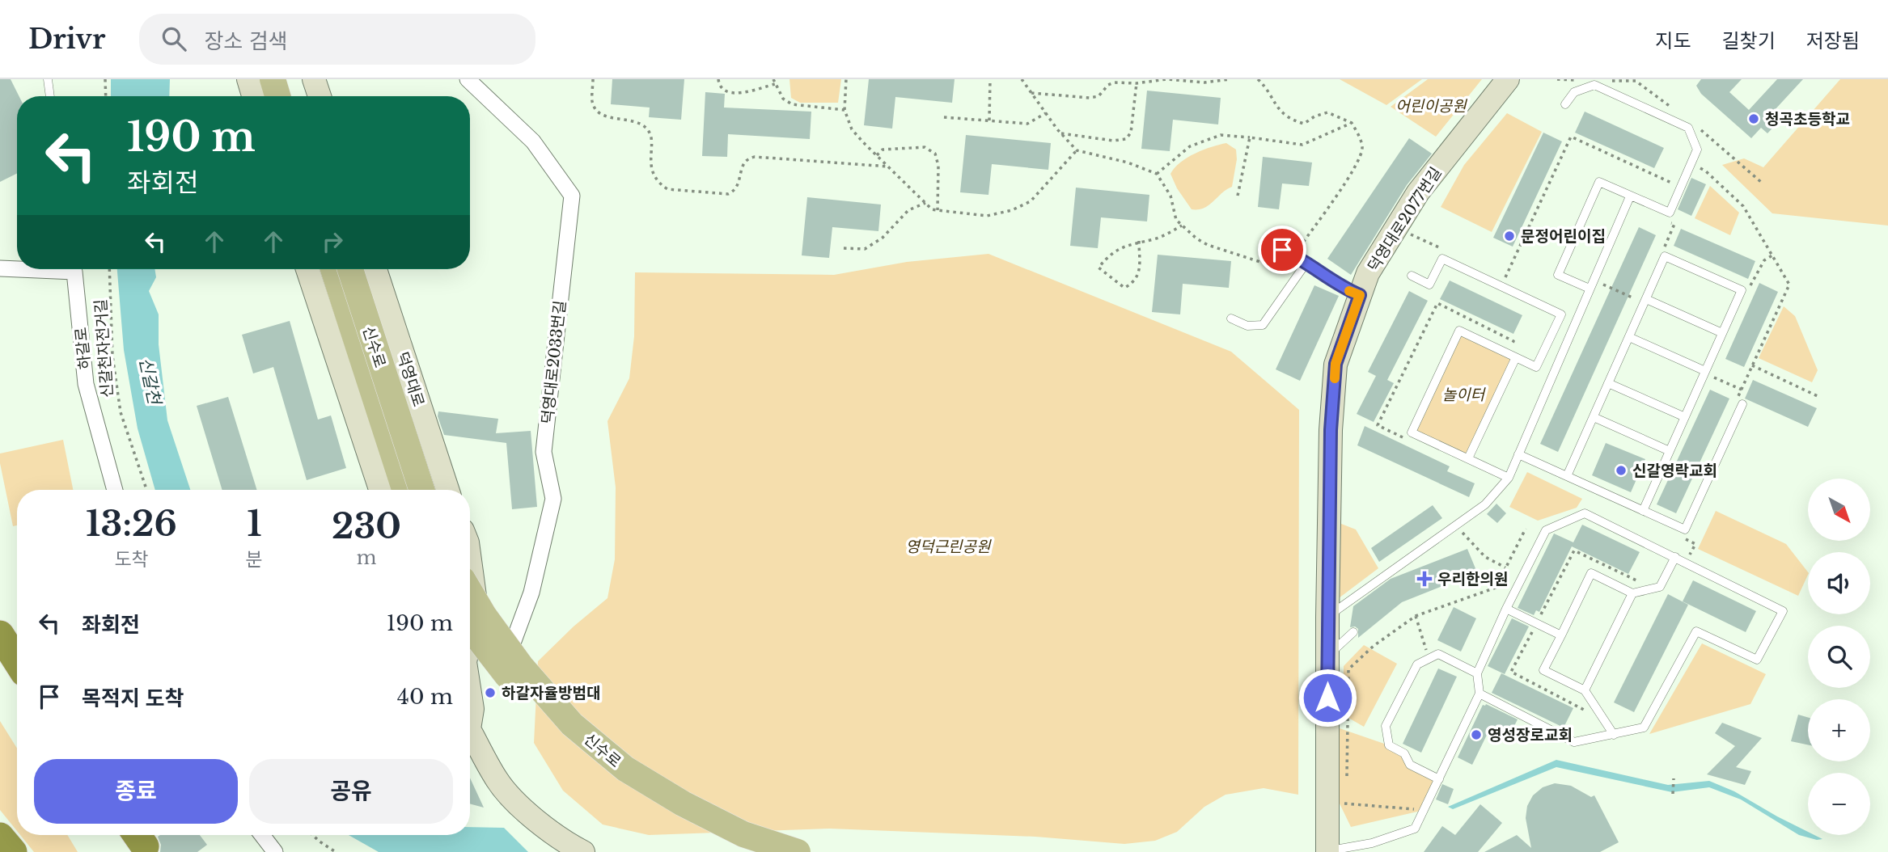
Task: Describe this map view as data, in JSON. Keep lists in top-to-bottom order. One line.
{"streets":{"main road":["신수로"],"street":["덕영대로2077번길","하갈로","덕영대로2033번길","덕영대로"],"path":["신갈천자전거길"]},"water":["신갈천"],"parks":["어린이공원","놀이터","영덕근린공원"],"places":{"other":["청곡초등학교","문정어린이집","신갈영락교회","하갈자율방범대","영성장로교회"],"health":["우리한의원"]},"north":"bottom right","page":{"header":"Drivr","search":"장소 검색","nav":["지도","길찾기","저장됨"],"turn":["190 m","좌회전"],"map_buttons":["+","−"],"eta":["13:26","도착","1","분","230","m"],"list":[{"name":"좌회전","value":"190 m"},{"name":"목적지 도착","value":"40 m"}],"buttons":["종료","공유"]}}
